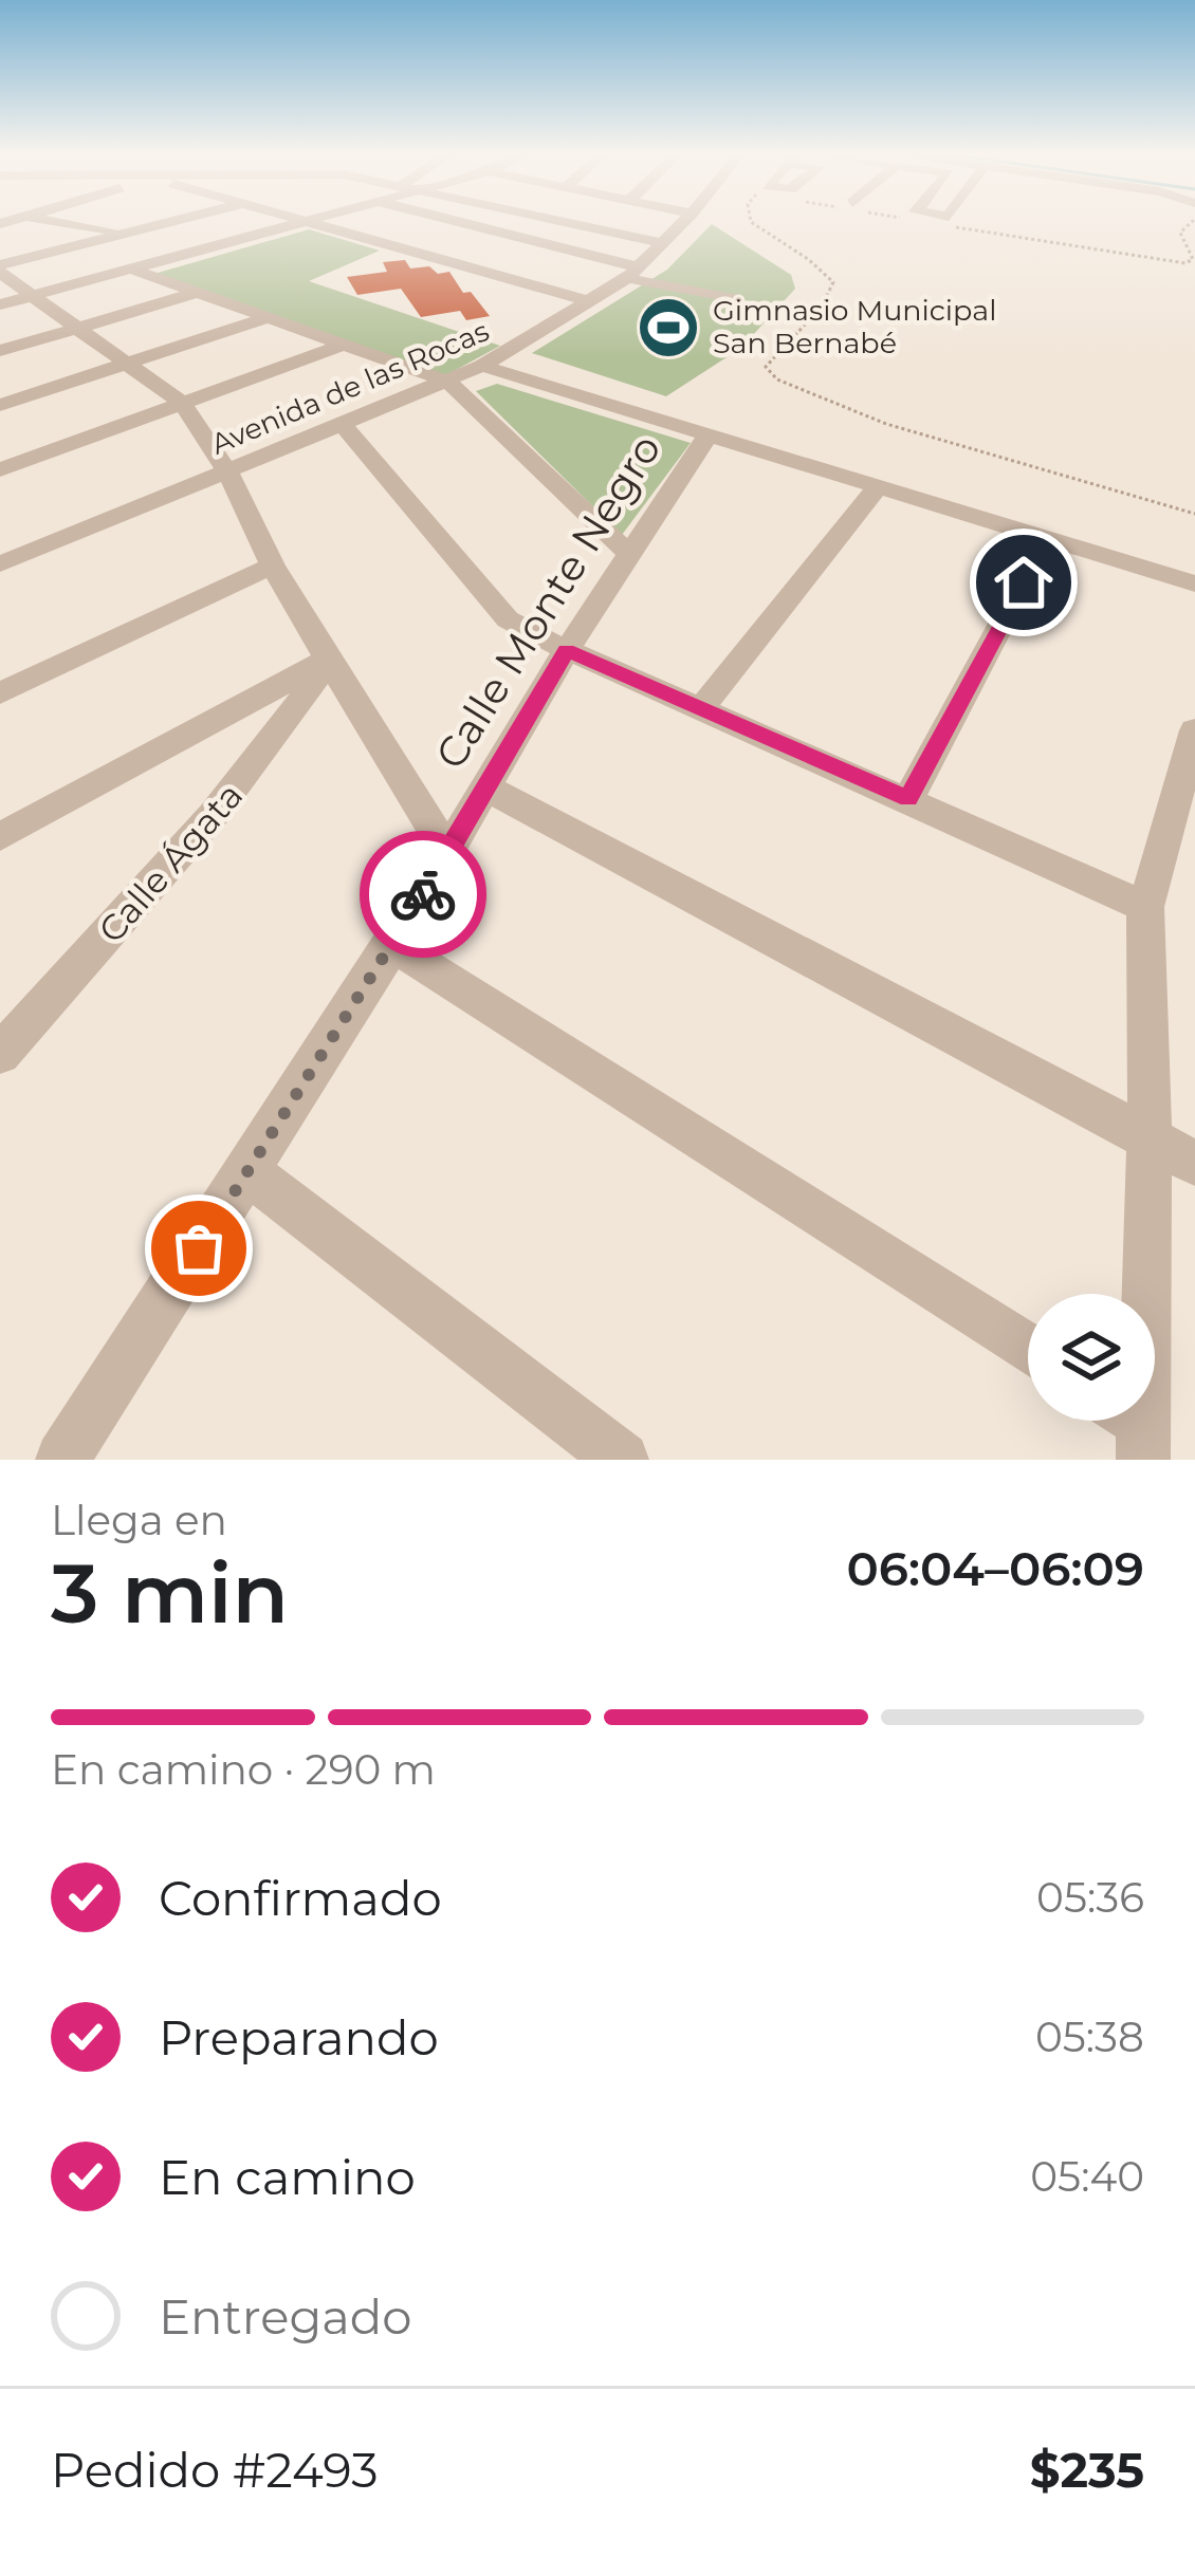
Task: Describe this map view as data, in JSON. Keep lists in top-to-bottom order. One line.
{"streets":{"street":["Avenida de las Rocas","Calle Monte Negro","Calle Ágata"]},"places":{"sports":["Gimnasio Municipal San Bernabé"]},"page":{"heading":["3 min","Llega en","06:04–06:09"],"panel":["Pedido #2493","$235"],"bar":"En camino · 290 m","list":[["Confirmado","05:36"],["Preparando","05:38"],["En camino","05:40"],"Entregado"]}}
